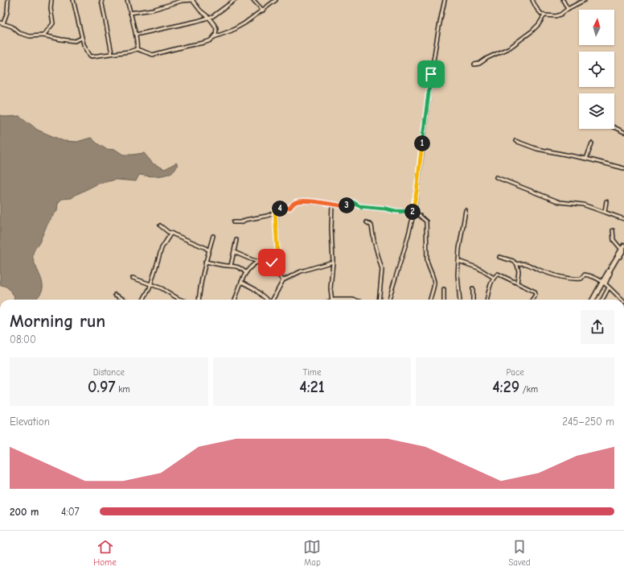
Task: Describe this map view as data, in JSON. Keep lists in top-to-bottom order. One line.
{"north":"top","page":{"pins":["1","3","4","2"],"heading":["Morning run","08:00"],"stats":[["Distance","0.97 km"],["Time","4:21"],["Pace","4:29 /km"]],"chart":["Elevation","245–250 m"],"list":[{"name":"200 m","note":"4:07"}],"tabs":["Home","Map","Saved"]}}
